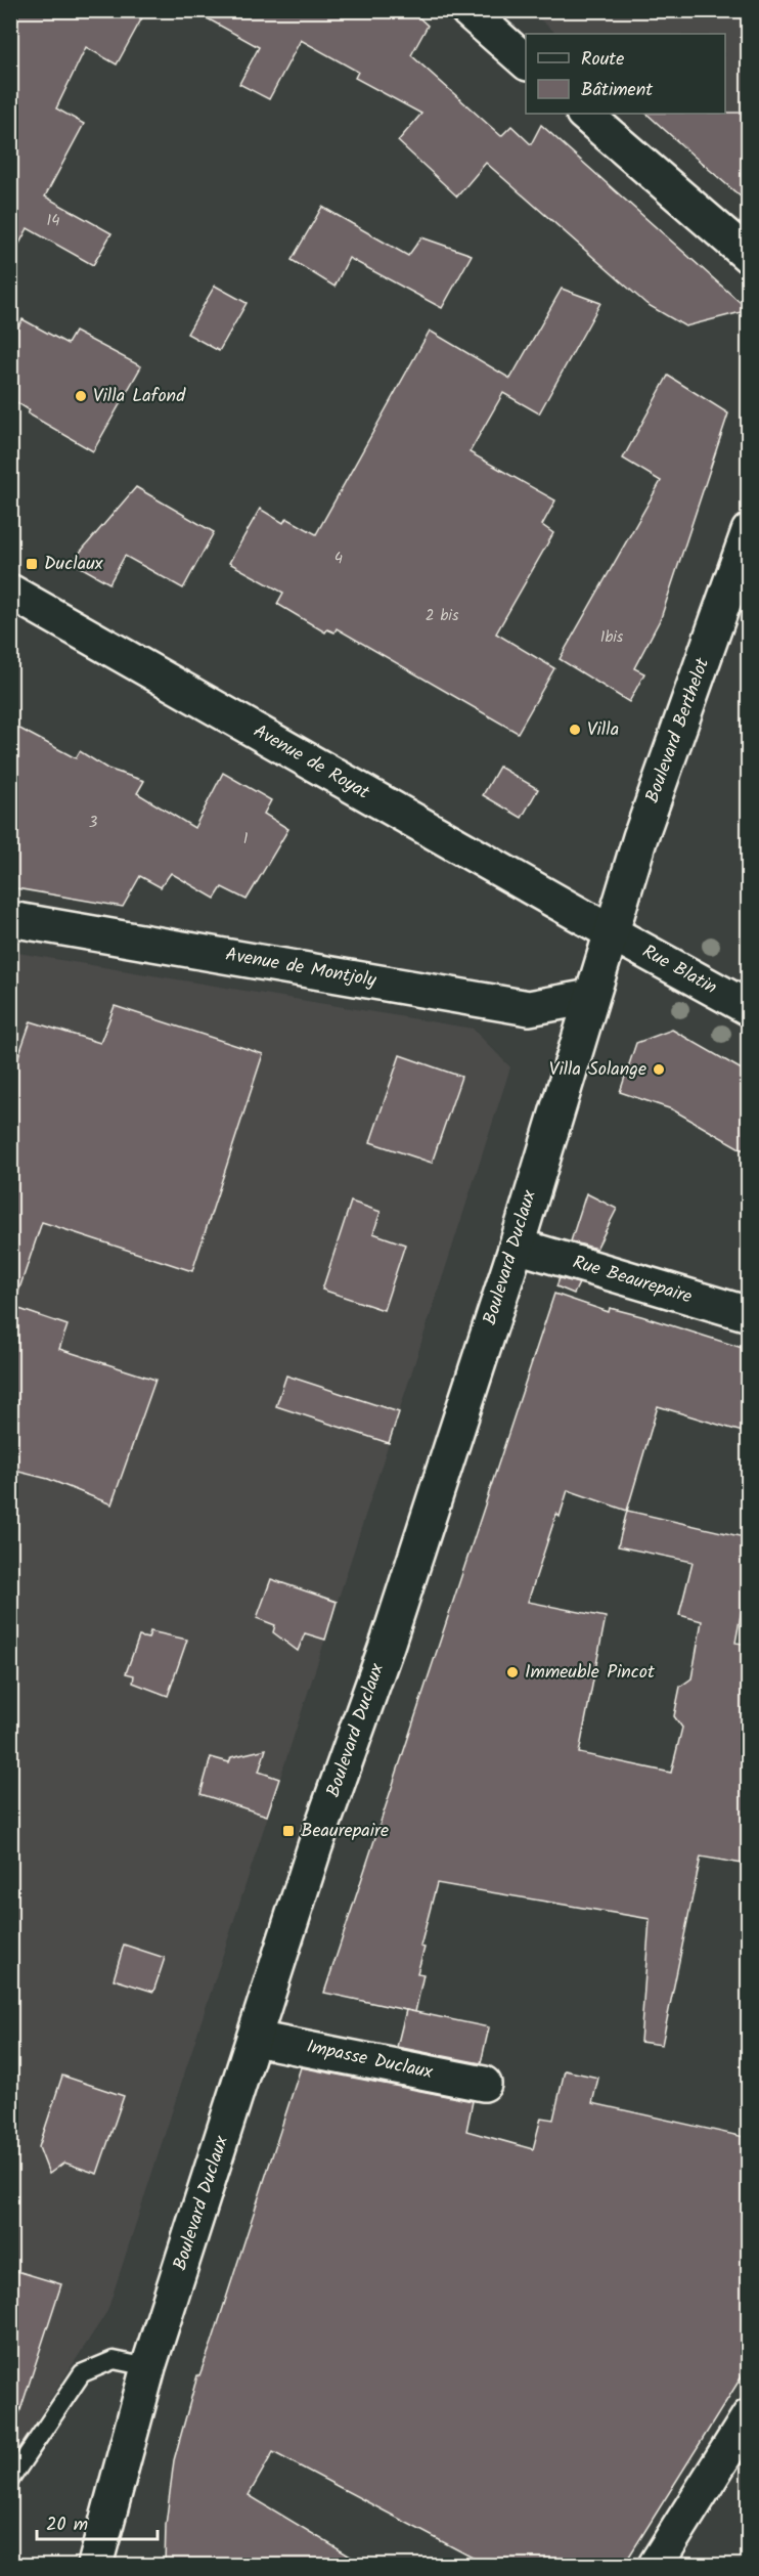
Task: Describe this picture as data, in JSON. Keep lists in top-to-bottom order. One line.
{"streets":{"main road":["Boulevard Berthelot","Avenue de Royat","Avenue de Montjoly","Rue Blatin","Boulevard Duclaux","Rue Beaurepaire","Impasse Duclaux"]},"crossings":[["Boulevard Berthelot","Avenue de Royat"],["Boulevard Berthelot","Rue Blatin"],["Boulevard Berthelot","Boulevard Duclaux"],["Avenue de Royat","Rue Blatin"],["Avenue de Royat","Boulevard Duclaux"],["Avenue de Montjoly","Boulevard Duclaux"],["Rue Blatin","Boulevard Duclaux"],["Boulevard Duclaux","Rue Beaurepaire"],["Boulevard Duclaux","Impasse Duclaux"]],"places":{"other":["Villa Lafond","Villa","Villa Solange","Immeuble Pincot"],"transit":["Duclaux","Beaurepaire"]},"house_numbers":["14","4","2 bis","1bis","3","1"],"legend":["Route","Bâtiment"],"scale_bar":"20 m"}
